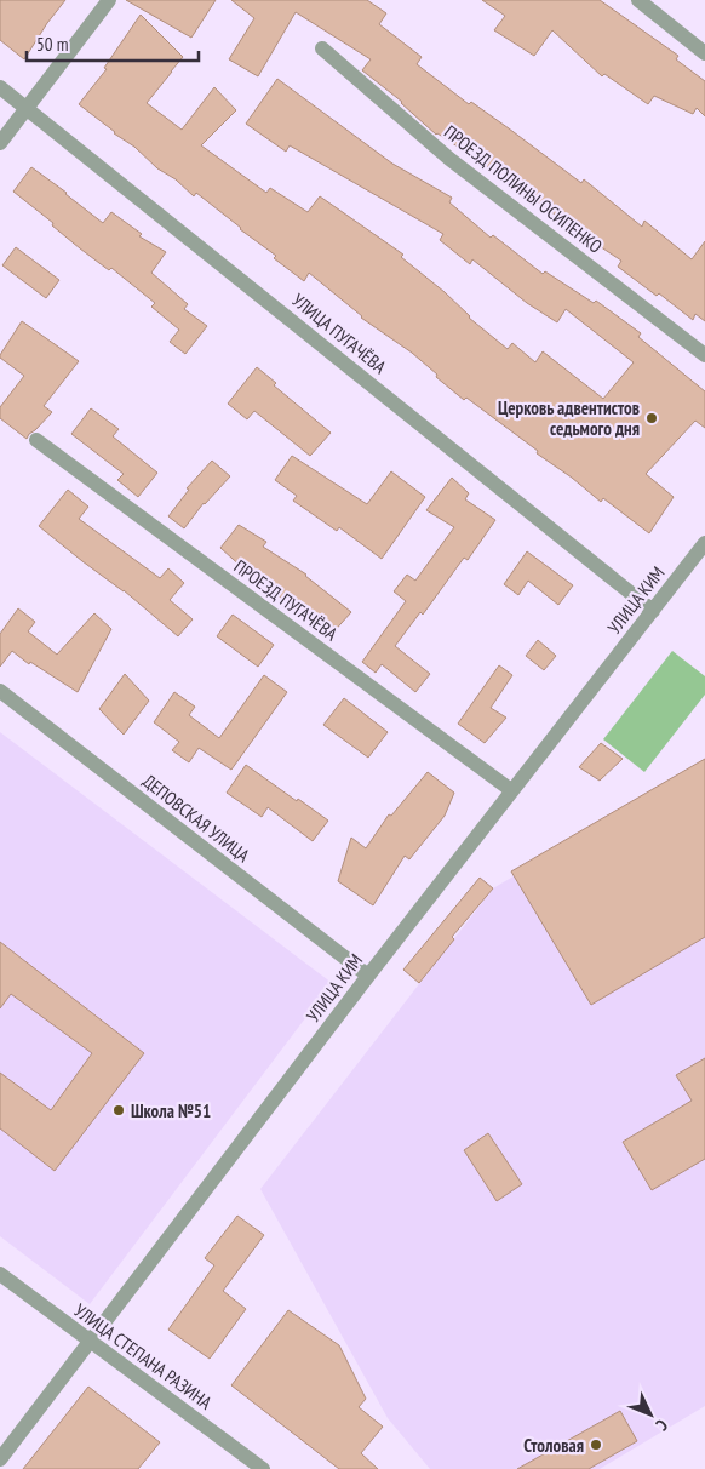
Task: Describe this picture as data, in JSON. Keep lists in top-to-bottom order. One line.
{"streets":{"street":["ПРОЕЗД ПОЛИНЫ ОСИПЕНКО","УЛИЦА ПУГАЧЁВА","ПРОЕЗД ПУГАЧЁВА","УЛИЦА КИМ","ДЕПОВСКАЯ УЛИЦА","УЛИЦА СТЕПАНА РАЗИНА"]},"crossings":[["УЛИЦА ПУГАЧЁВА","УЛИЦА КИМ"],["ПРОЕЗД ПУГАЧЁВА","УЛИЦА КИМ"],["УЛИЦА КИМ","ДЕПОВСКАЯ УЛИЦА"],["УЛИЦА КИМ","УЛИЦА СТЕПАНА РАЗИНА"]],"places":["Церковь адвентистов седьмого дня","Школа №51","Столовая"],"scale_bar":"50 m","north":"bottom right"}
